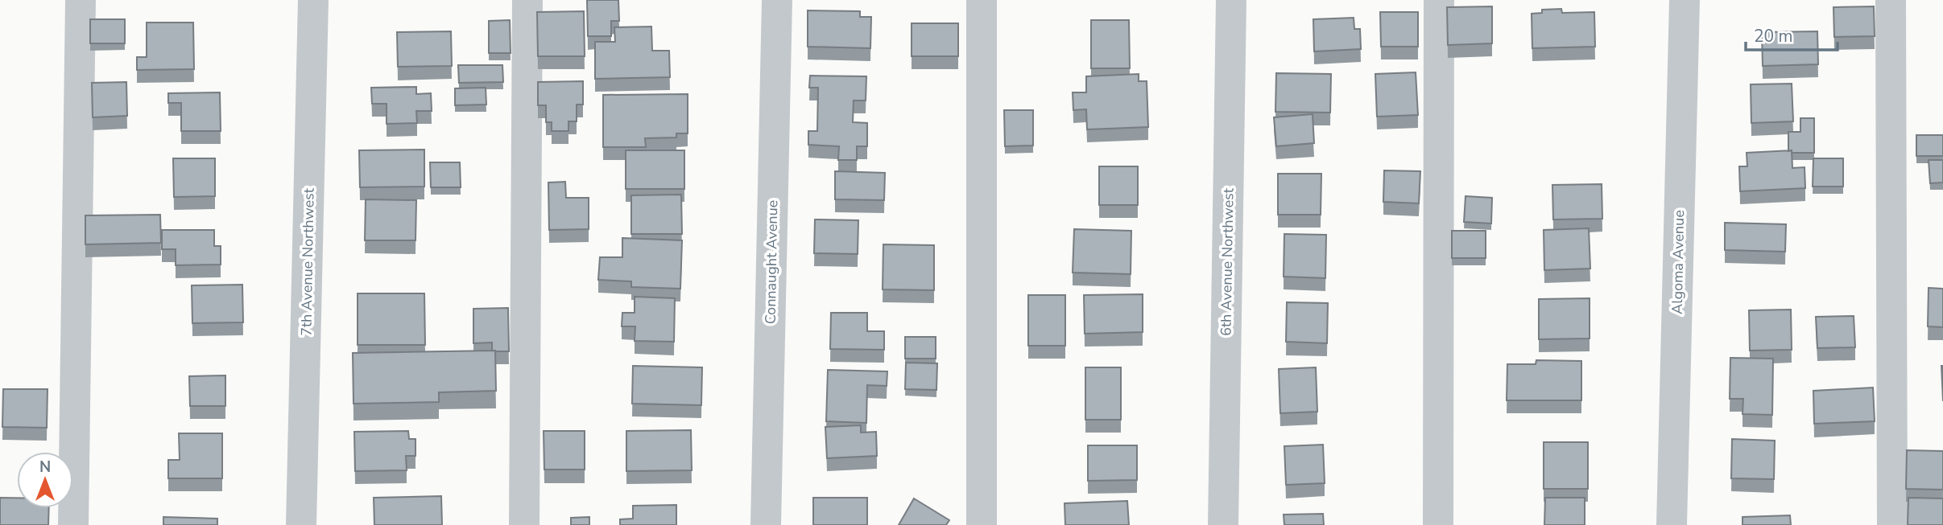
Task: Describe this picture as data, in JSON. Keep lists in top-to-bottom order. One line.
{"streets":{"street":["7th Avenue Northwest","Connaught Avenue","6th Avenue Northwest","Algoma Avenue"]},"scale_bar":"20 m","north":"top"}
